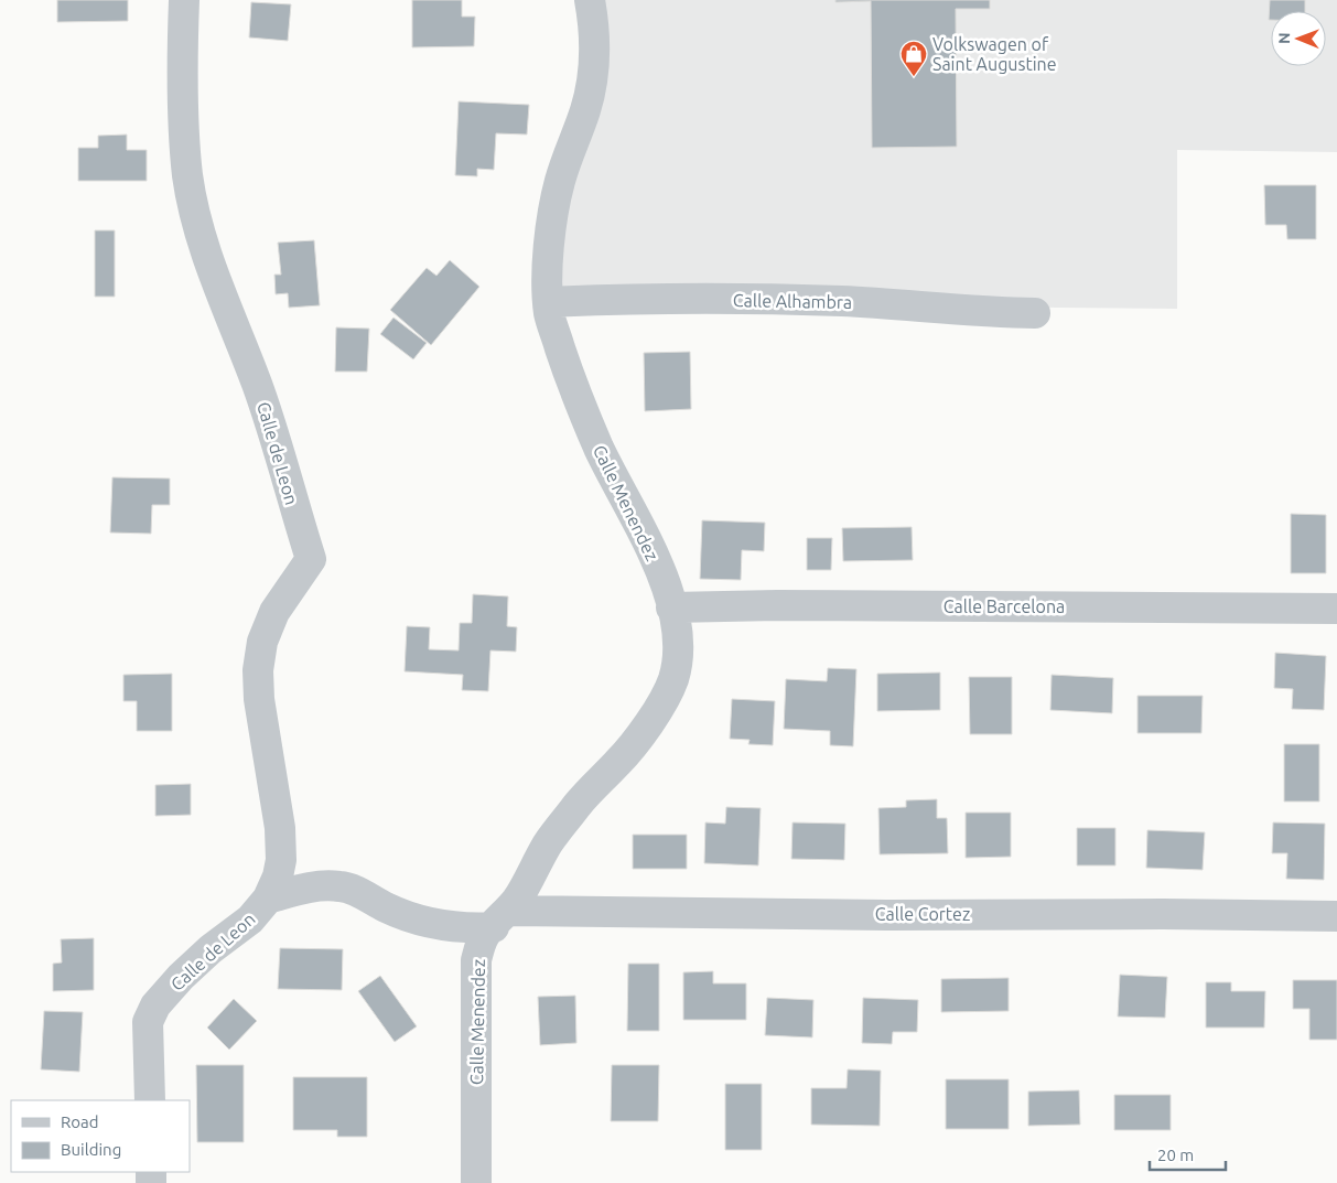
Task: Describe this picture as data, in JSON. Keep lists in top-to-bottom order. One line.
{"streets":{"street":["Calle Alhambra","Calle de Leon","Calle Menendez","Calle Barcelona","Calle Cortez"]},"crossings":[["Calle Alhambra","Calle Menendez"],["Calle de Leon","Calle Menendez"],["Calle de Leon","Calle Cortez"],["Calle Menendez","Calle Barcelona"],["Calle Menendez","Calle Cortez"]],"places":{"shop":["Volkswagen of Saint Augustine"]},"legend":["Road","Building"],"scale_bar":"20 m","north":"left"}
